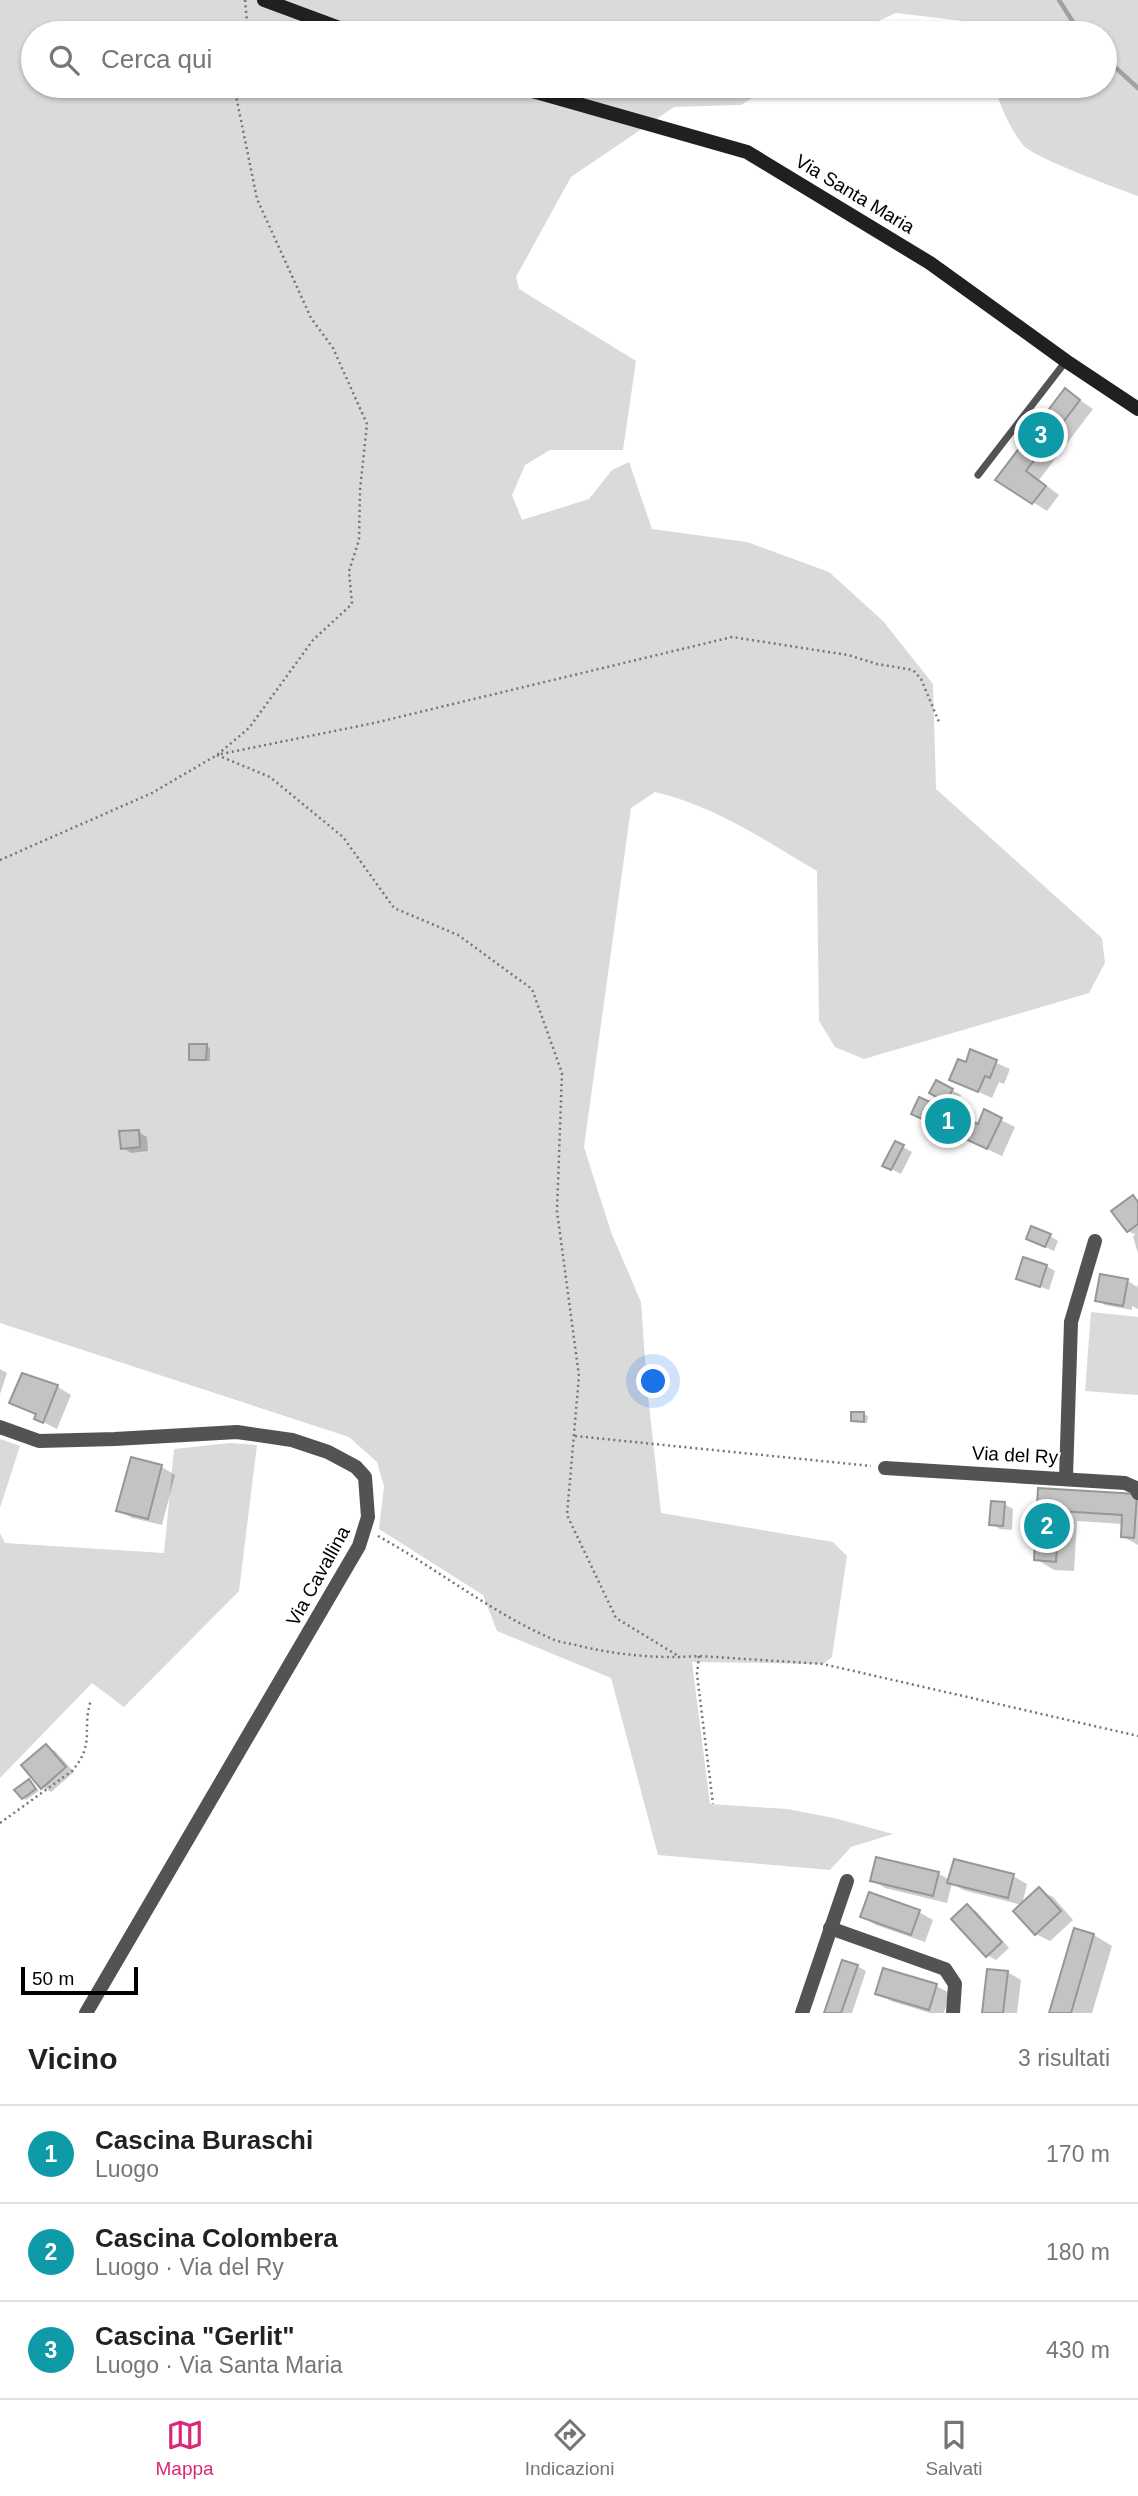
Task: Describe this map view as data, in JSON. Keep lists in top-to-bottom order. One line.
{"streets":{"street":["Via Santa Maria","Via del Ry","Via Cavallina"]},"scale_bar":"50 m","page":{"search":"Cerca qui","pins":["3","1","2"],"scale":"50 m","heading":["Vicino","3 risultati"],"list":[{"mark":"1","name":"Cascina Buraschi","note":"Luogo","value":"170 m"},{"mark":"2","name":"Cascina Colombera","note":"Luogo · Via del Ry","value":"180 m"},{"mark":"3","name":"Cascina \"Gerlit\"","note":"Luogo · Via Santa Maria","value":"430 m"}],"nav":["Mappa","Indicazioni","Salvati"]}}
